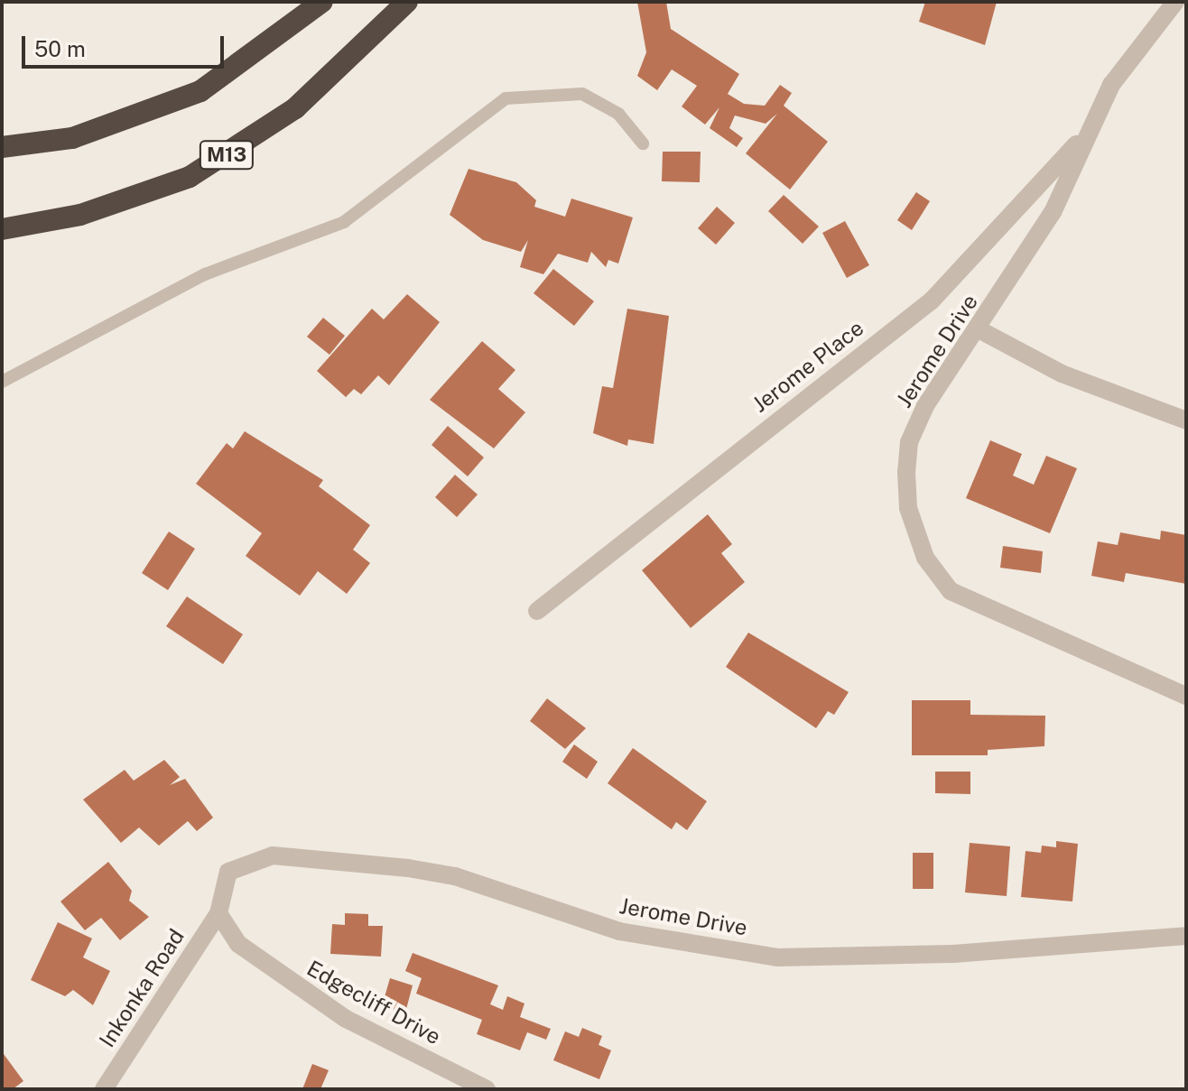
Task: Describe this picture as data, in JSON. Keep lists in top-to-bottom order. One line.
{"streets":{"highway":["M13"],"street":["Jerome Drive","Jerome Place","Inkonka Road","Edgecliff Drive"]},"crossings":[["Jerome Drive","Jerome Place"],["Jerome Drive","Inkonka Road"],["Jerome Drive","Edgecliff Drive"],["Inkonka Road","Edgecliff Drive"]],"scale_bar":"50 m"}
